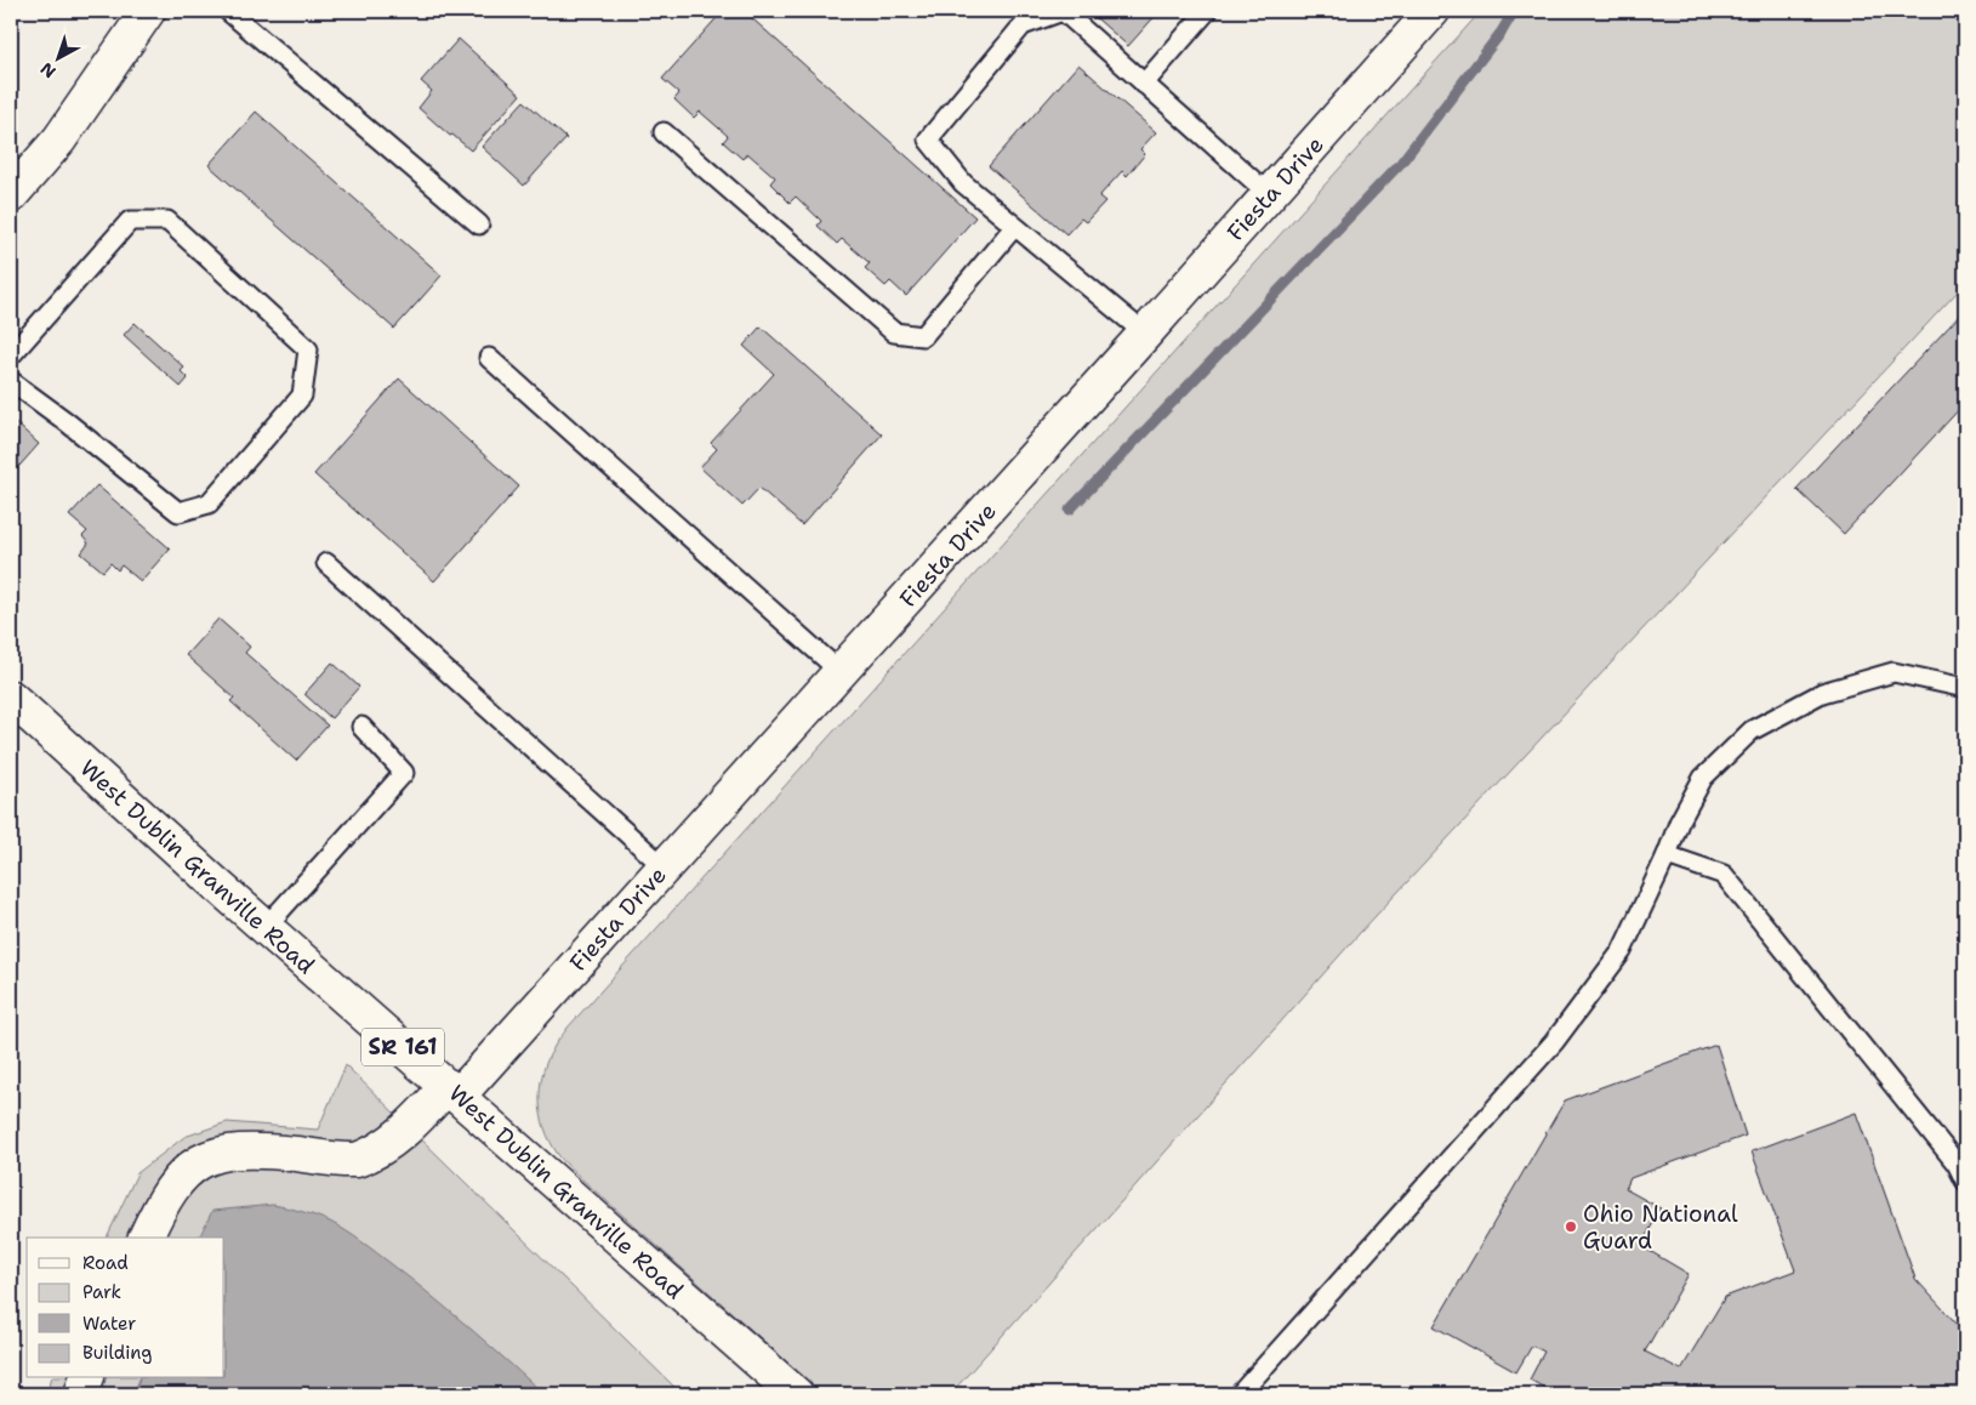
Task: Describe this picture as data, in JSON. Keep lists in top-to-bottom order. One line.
{"streets":{"street":["Fiesta Drive","West Dublin Granville Road","SR 161"]},"crossings":[["Fiesta Drive","West Dublin Granville Road"]],"places":["Ohio National Guard"],"legend":["Road","Park","Water","Building"],"north":"bottom left"}
